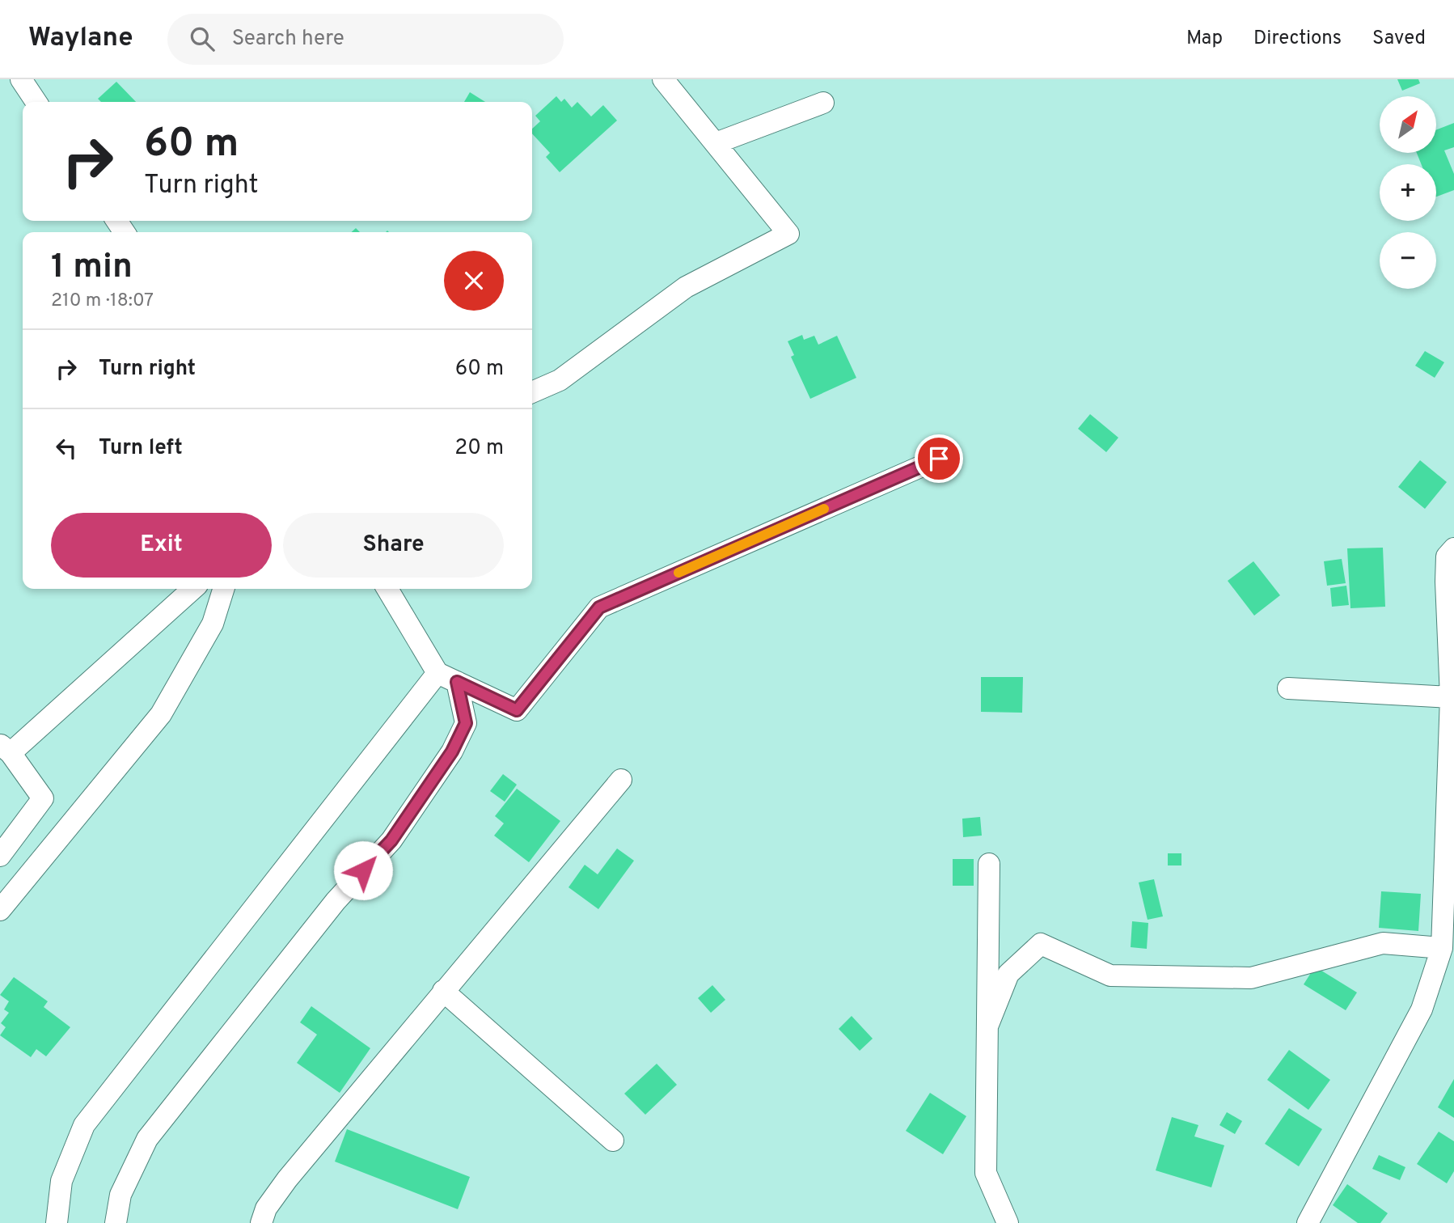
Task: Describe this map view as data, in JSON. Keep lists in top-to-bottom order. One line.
{"north":"top right","page":{"header":"Waylane","search":"Search here","nav":["Map","Directions","Saved"],"map_buttons":["+","−"],"turn":["60 m","Turn right"],"heading":["1 min","210 m · 18:07"],"list":[{"name":"Turn right","value":"60 m"},{"name":"Turn left","value":"20 m"}],"buttons":["Exit","Share"]}}
